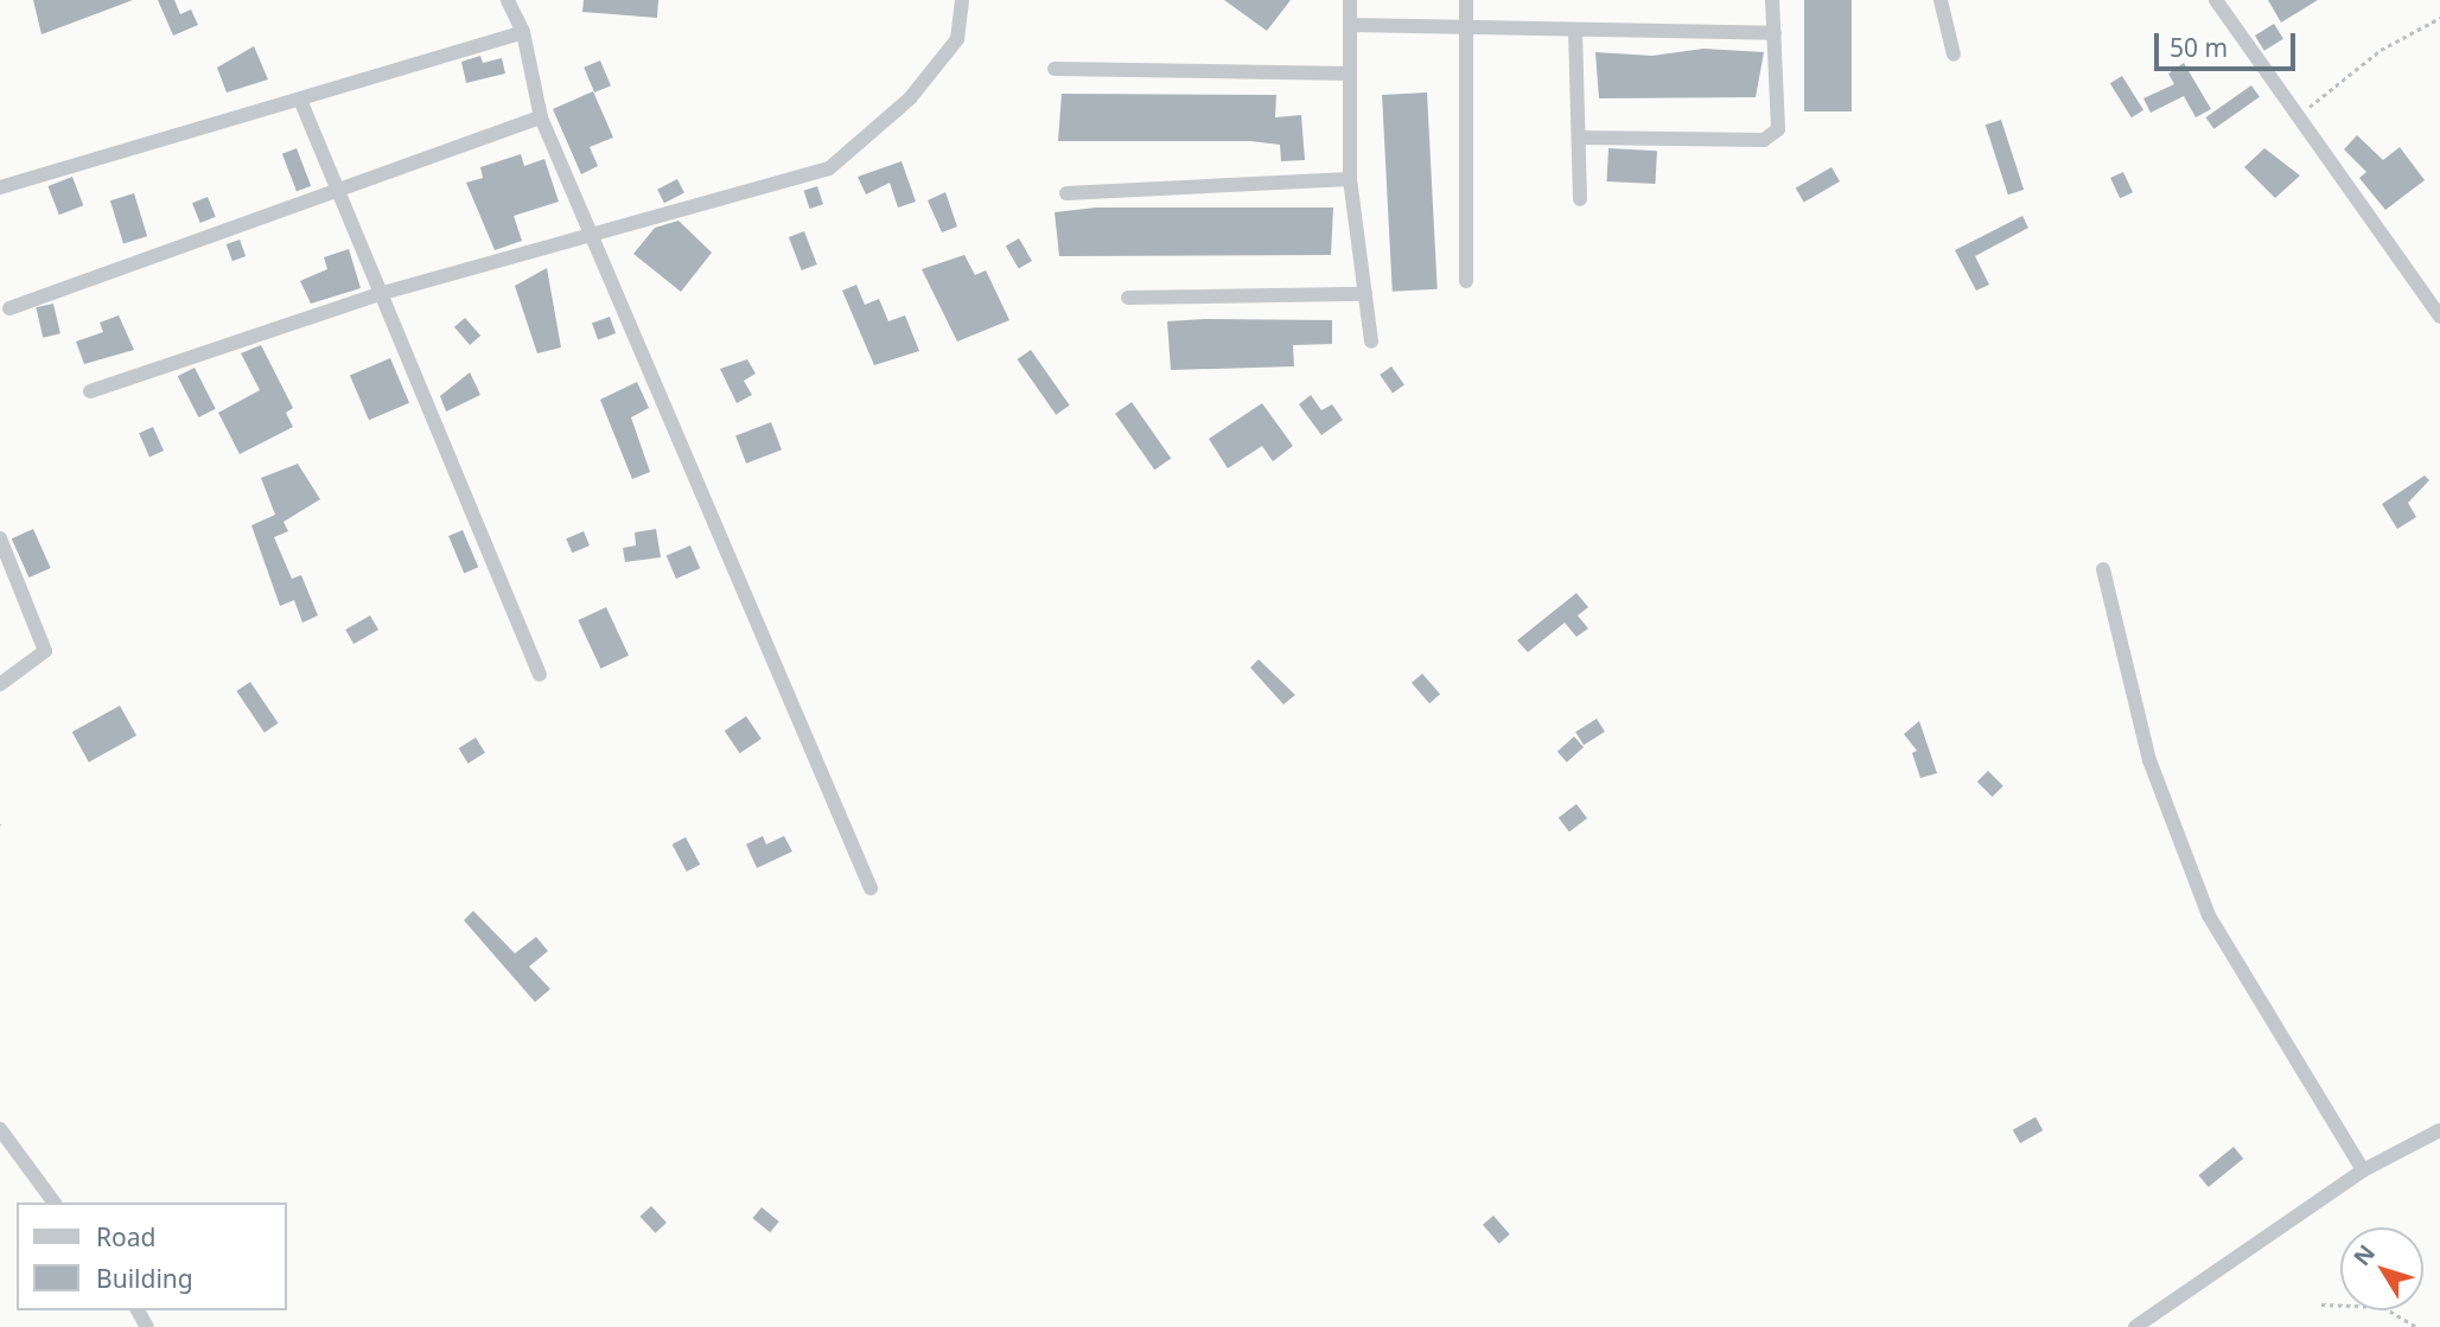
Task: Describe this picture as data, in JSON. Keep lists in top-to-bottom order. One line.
{"legend":["Road","Building"],"scale_bar":"50 m","north":"top left"}
